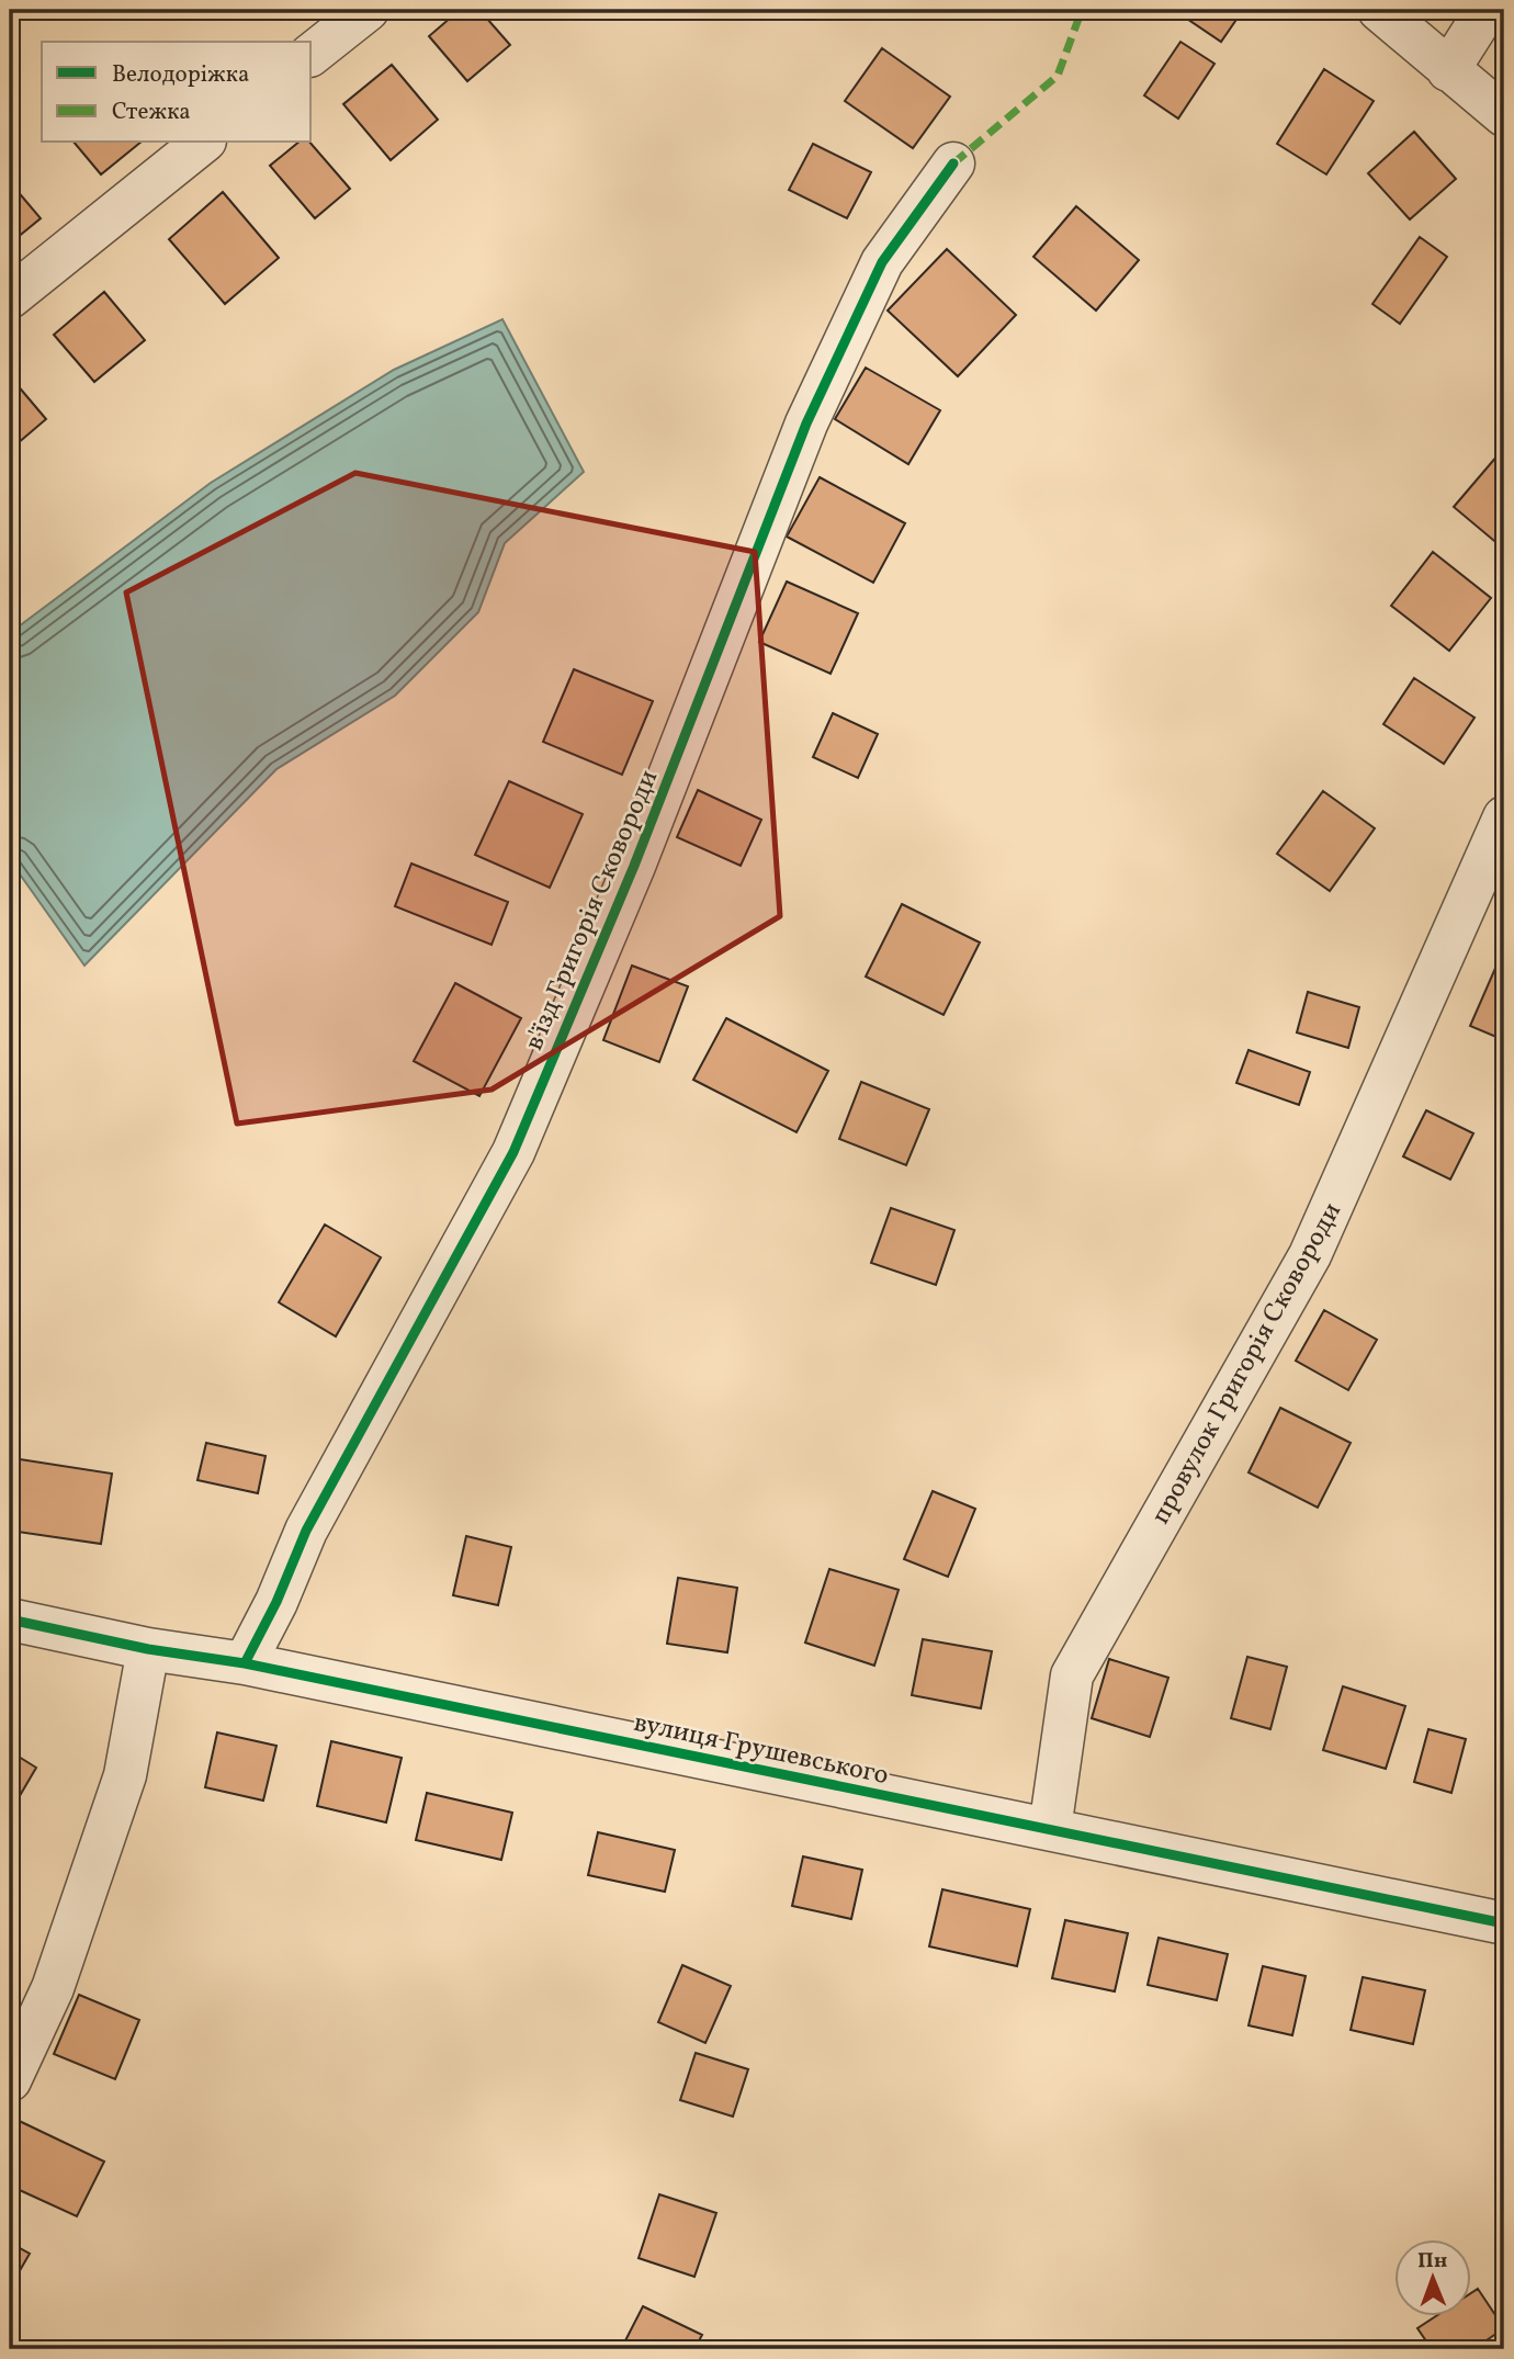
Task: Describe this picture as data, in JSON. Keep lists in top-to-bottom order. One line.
{"streets":{"street":["в'їзд Григорія Сковороди","провулок Григорія Сковороди","вулиця Грушевського"]},"crossings":[["в'їзд Григорія Сковороди","вулиця Грушевського"],["провулок Григорія Сковороди","вулиця Грушевського"]],"legend":["Велодоріжка","Стежка"],"north":"top"}
